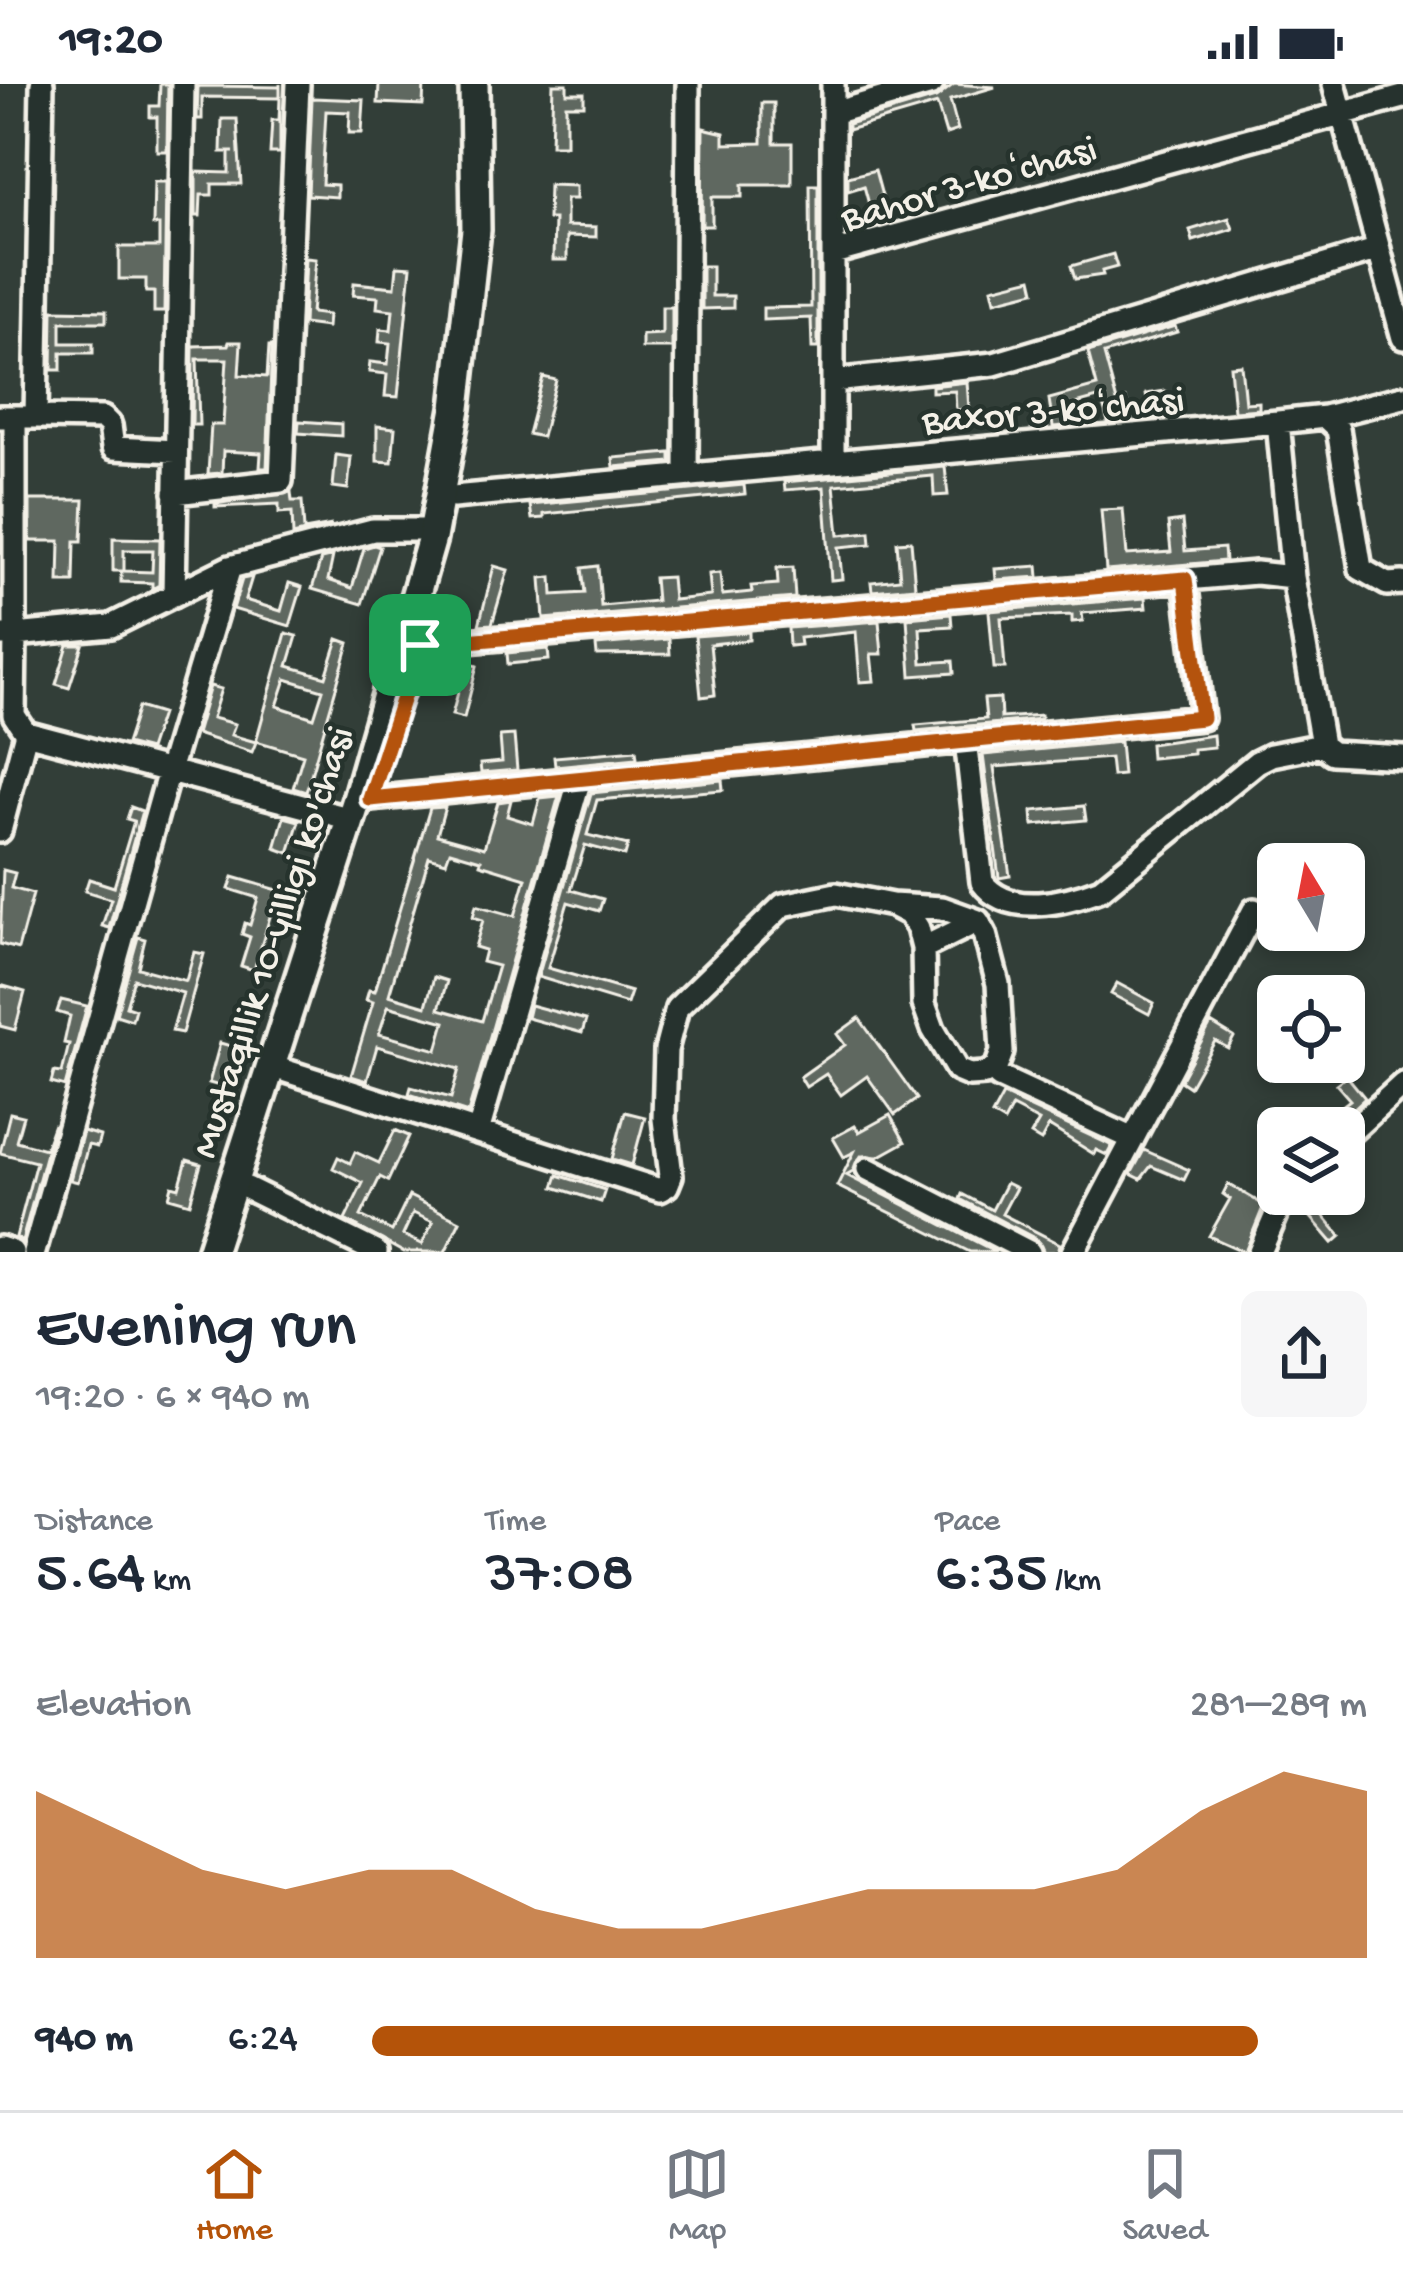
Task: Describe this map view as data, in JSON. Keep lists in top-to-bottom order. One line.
{"streets":{"main road":["Mustaqillik 10-yilligi ko'chasi"],"street":["Bahor 3-koʻchasi","Baxor 3-koʻchasi"]},"crossings":[["Bahor 3-koʻchasi","Baxor 3-koʻchasi"]],"north":"top","page":{"status":"19:20","heading":["Evening run","19:20 · 6 × 940 m"],"stats":[["Distance","5.64 km"],["Time","37:08"],["Pace","6:35 /km"]],"chart":["Elevation","281–289 m"],"list":[{"name":"940 m","note":"6:24"}],"tabs":["Home","Map","Saved"]}}
